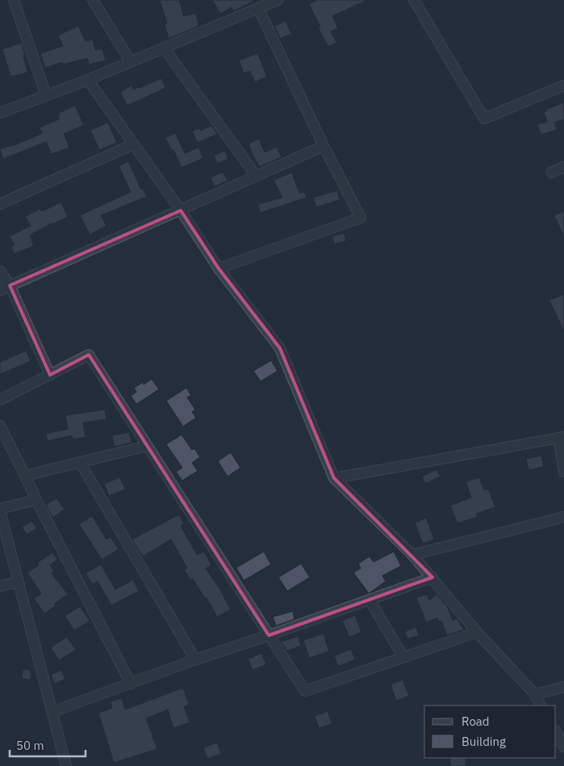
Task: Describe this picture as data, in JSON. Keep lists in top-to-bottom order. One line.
{"legend":["Road","Building"],"scale_bar":"50 m"}
